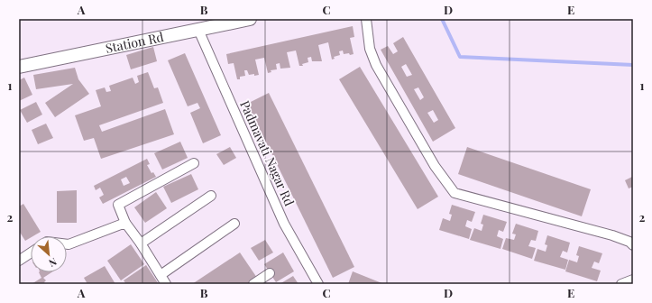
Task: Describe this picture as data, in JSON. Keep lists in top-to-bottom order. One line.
{"streets":{"main road":["Station Rd"],"street":["Padmavati Nagar Rd"]},"crossings":[["Station Rd","Padmavati Nagar Rd"]],"north":"bottom right","grid":{"columns":["A","B","C","D","E"],"rows":["1","2"]}}
